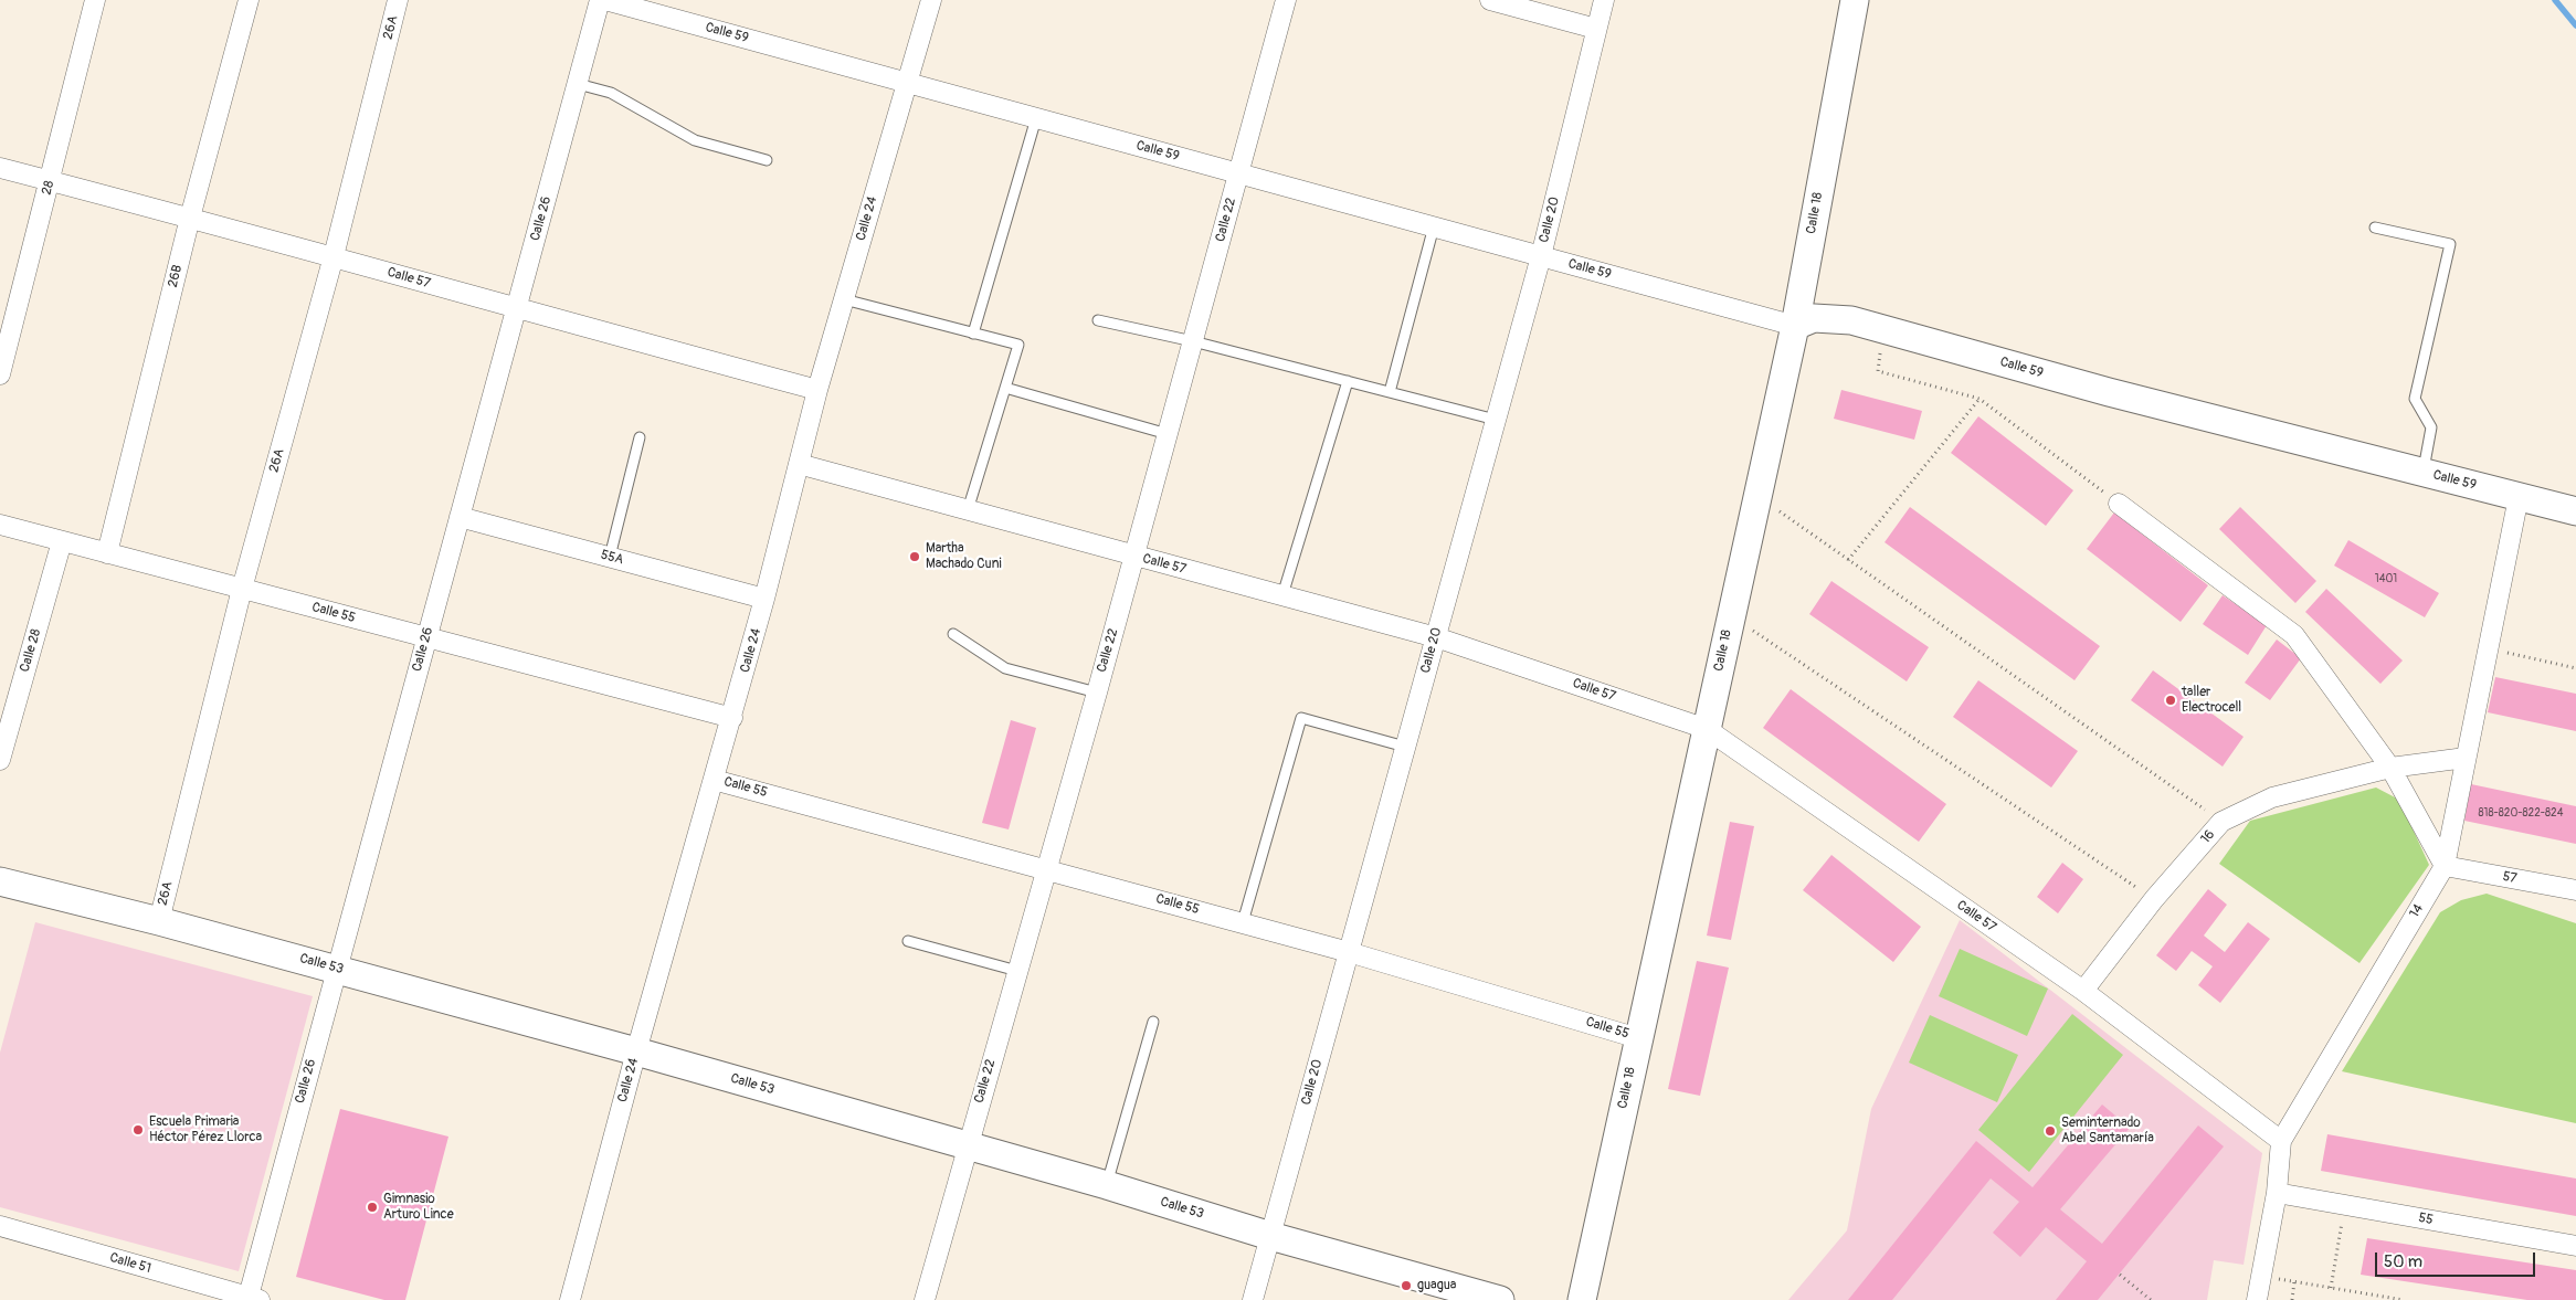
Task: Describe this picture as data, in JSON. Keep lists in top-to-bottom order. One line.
{"streets":{"street":["26A","Calle 59","28","Calle 18","Calle 26","Calle 24","Calle 22","Calle 20","26B","Calle 57","55A","Calle 55","Calle 28","16","57","14","Calle 53","55","Calle 51"]},"crossings":[["26A","Calle 57"],["26A","Calle 55"],["26A","Calle 53"],["Calle 59","Calle 18"],["Calle 59","Calle 24"],["Calle 59","Calle 22"],["Calle 59","Calle 20"],["Calle 59","14"],["28","Calle 57"],["Calle 18","Calle 57"],["Calle 18","Calle 55"],["Calle 26","Calle 57"],["Calle 26","55A"],["Calle 26","Calle 55"],["Calle 26","Calle 53"],["Calle 26","Calle 51"],["Calle 24","Calle 57"],["Calle 24","55A"],["Calle 24","Calle 55"],["Calle 24","Calle 53"],["Calle 22","Calle 57"],["Calle 22","Calle 55"],["Calle 22","Calle 53"],["Calle 20","Calle 57"],["Calle 20","Calle 55"],["Calle 20","Calle 53"],["26B","Calle 57"],["26B","Calle 55"],["Calle 57","16"],["Calle 57","14"],["Calle 55","Calle 28"],["16","14"],["57","14"],["14","55"]],"places":["Martha Machado Cuni","taller Electrocell","Escuela Primaria Héctor Pérez Llorca","Seminternado Abel Santamaría","Gimnasio Arturo Lince","guagua"],"house_numbers":["1401","818-820-822-824"],"scale_bar":"50 m"}
